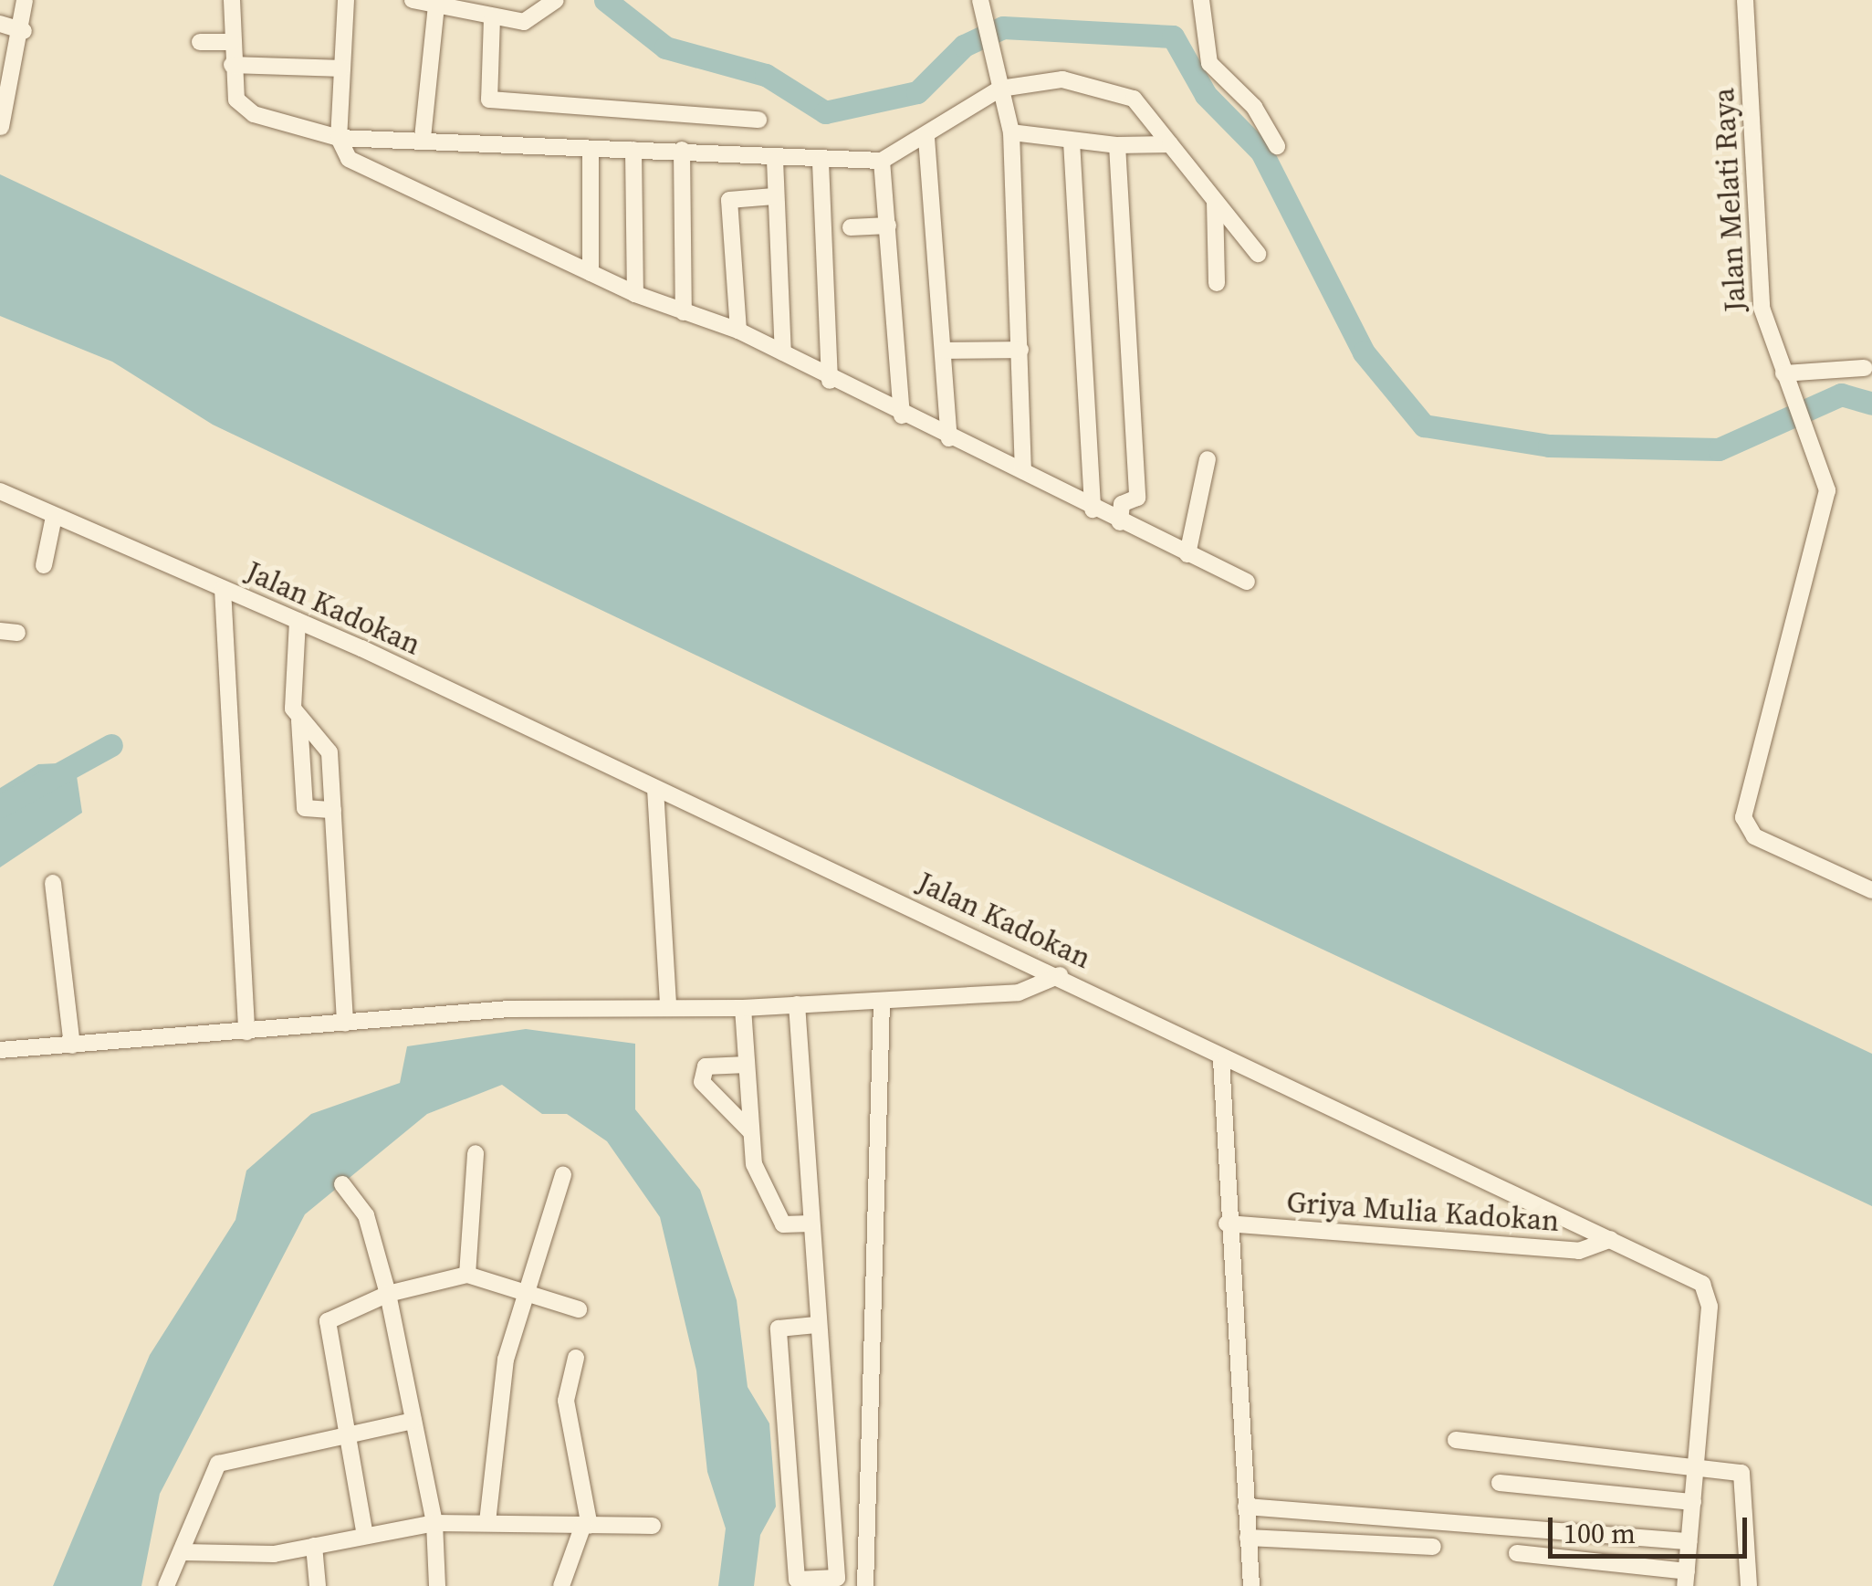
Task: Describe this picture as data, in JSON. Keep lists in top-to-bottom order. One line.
{"streets":{"street":["Jalan Melati Raya","Jalan Kadokan","Griya Mulia Kadokan"]},"crossings":[["Jalan Kadokan","Griya Mulia Kadokan"]],"scale_bar":"100 m"}
